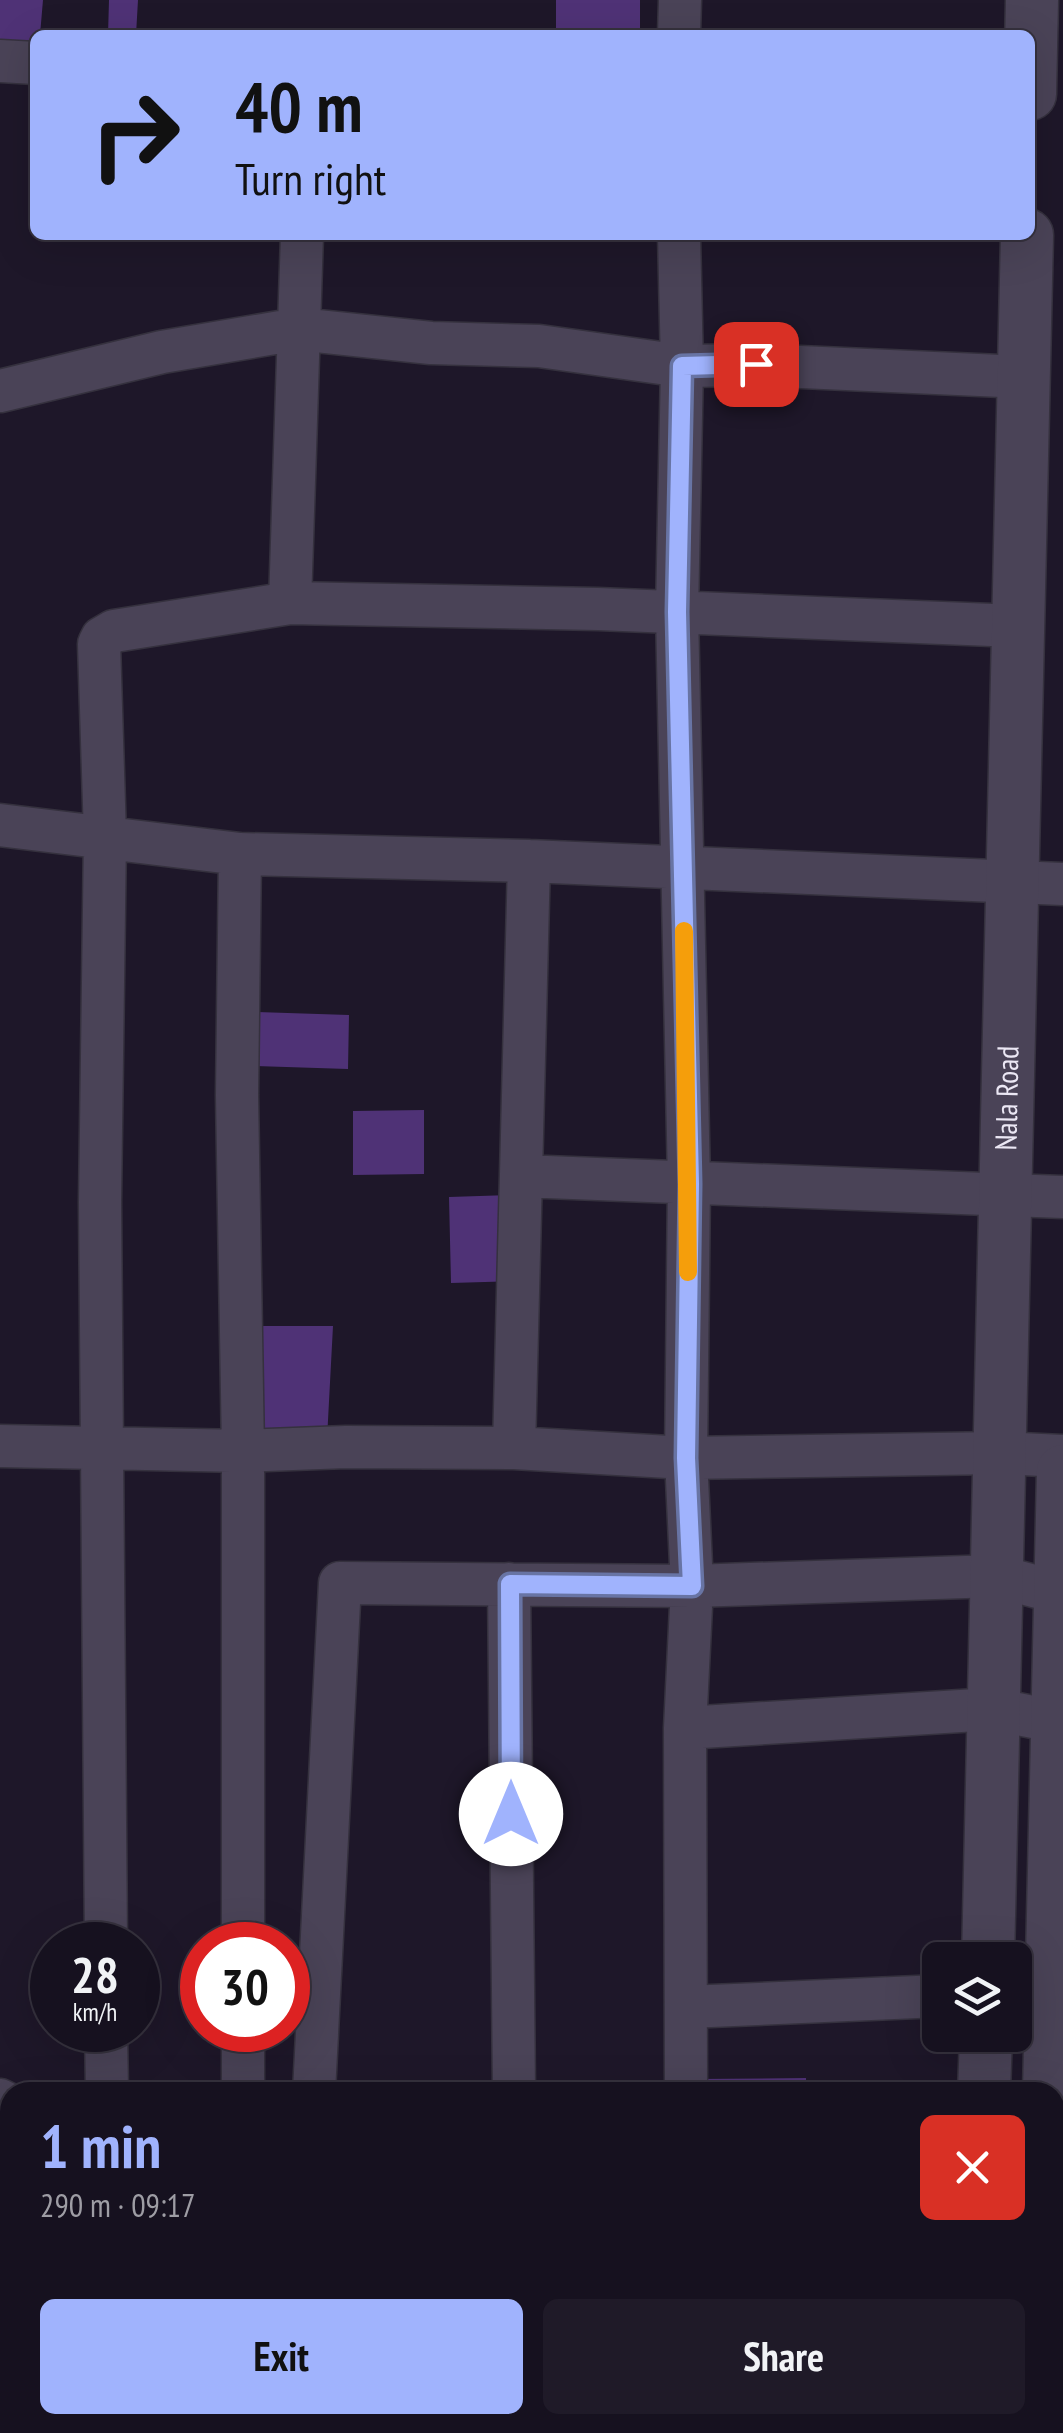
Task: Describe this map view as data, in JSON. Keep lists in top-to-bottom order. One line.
{"streets":{"street":["Nala Road"]},"page":{"turn":["40 m","Turn right"],"speed":"28 km/h","limit":"30","heading":["1 min","290 m · 09:17"],"buttons":["Exit","Share"]}}
